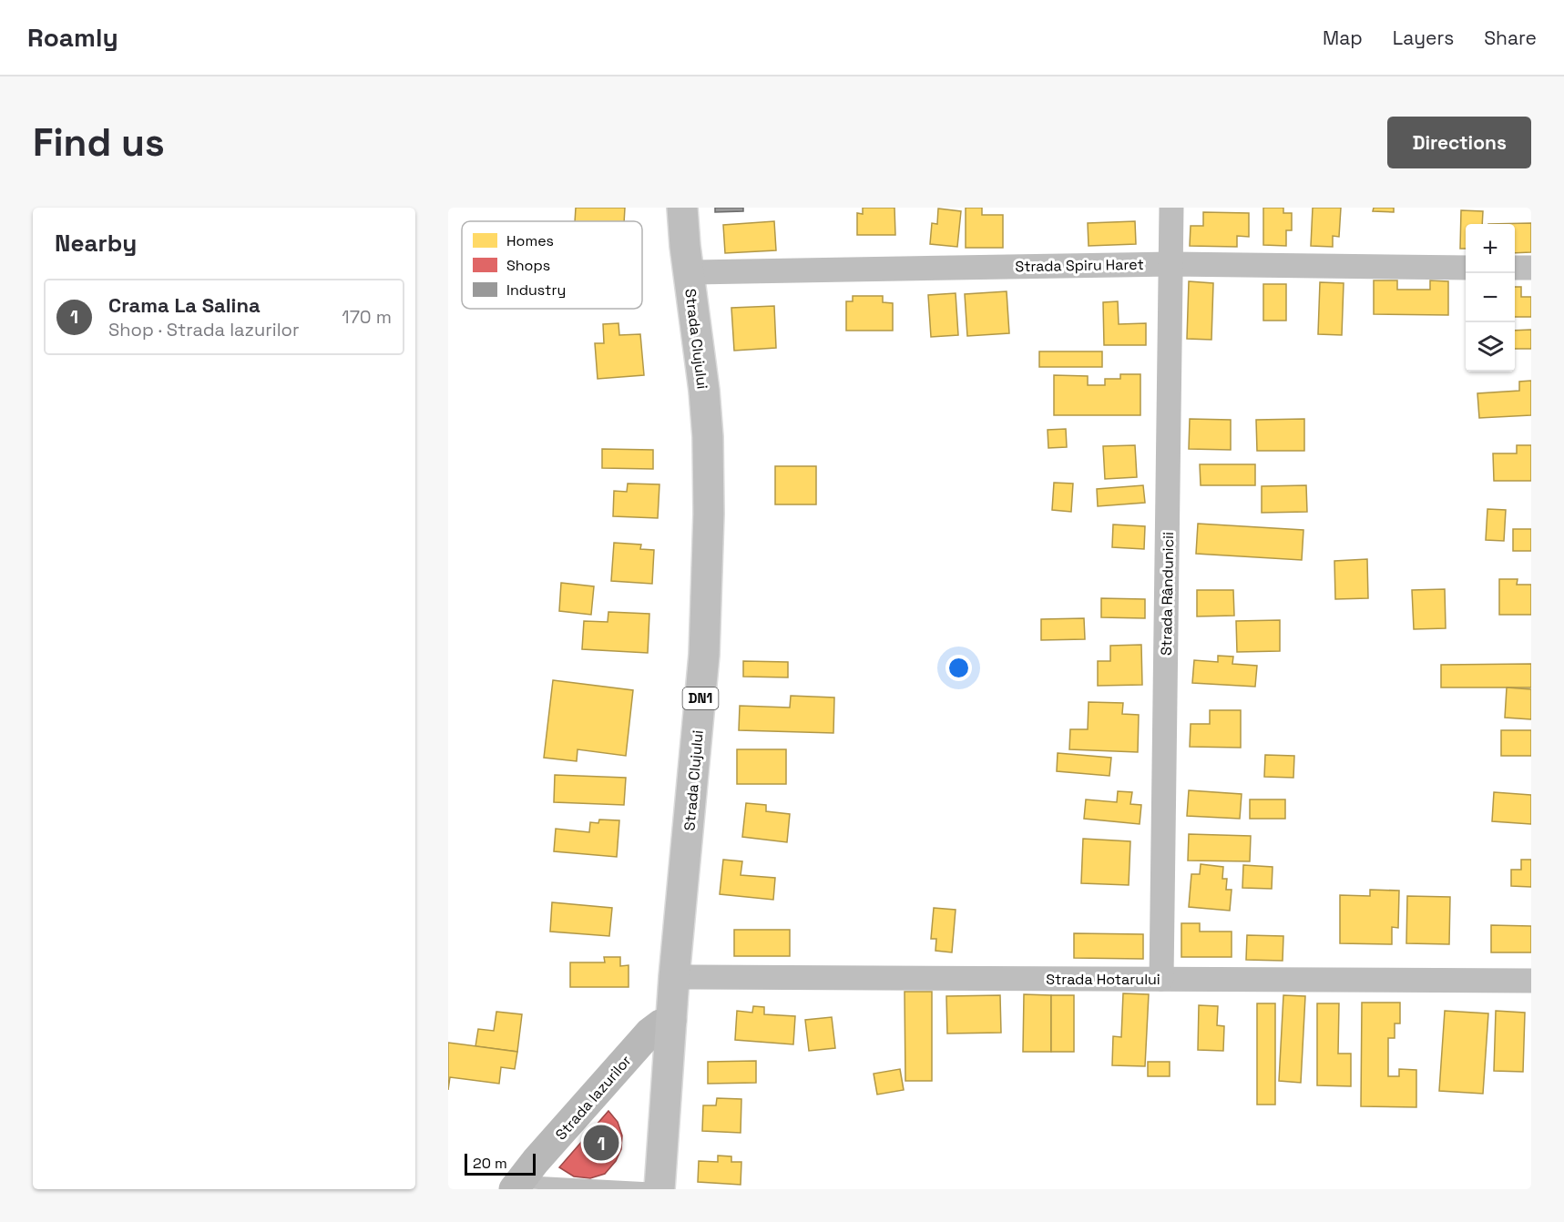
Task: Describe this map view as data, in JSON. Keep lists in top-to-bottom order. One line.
{"streets":{"main road":["Strada Clujului","DN1"],"street":["Strada Spiru Haret","Strada Rândunicii","Strada Hotarului","Strada Iazurilor"]},"crossings":[["Strada Spiru Haret","Strada Clujului"],["Strada Spiru Haret","Strada Rândunicii"],["Strada Clujului","Strada Hotarului"],["Strada Clujului","Strada Iazurilor"],["Strada Rândunicii","Strada Hotarului"]],"legend":["Homes","Shops","Industry"],"scale_bar":"20 m","page":{"header":"Roamly","nav":["Map","Layers","Share"],"buttons":"Directions","title":"Find us","heading":"Nearby","map_buttons":["+","−"],"list":[{"mark":"1","name":"Crama La Salina","note":"Shop · Strada Iazurilor","value":"170 m"}],"pins":"1","scale":"20 m"}}
